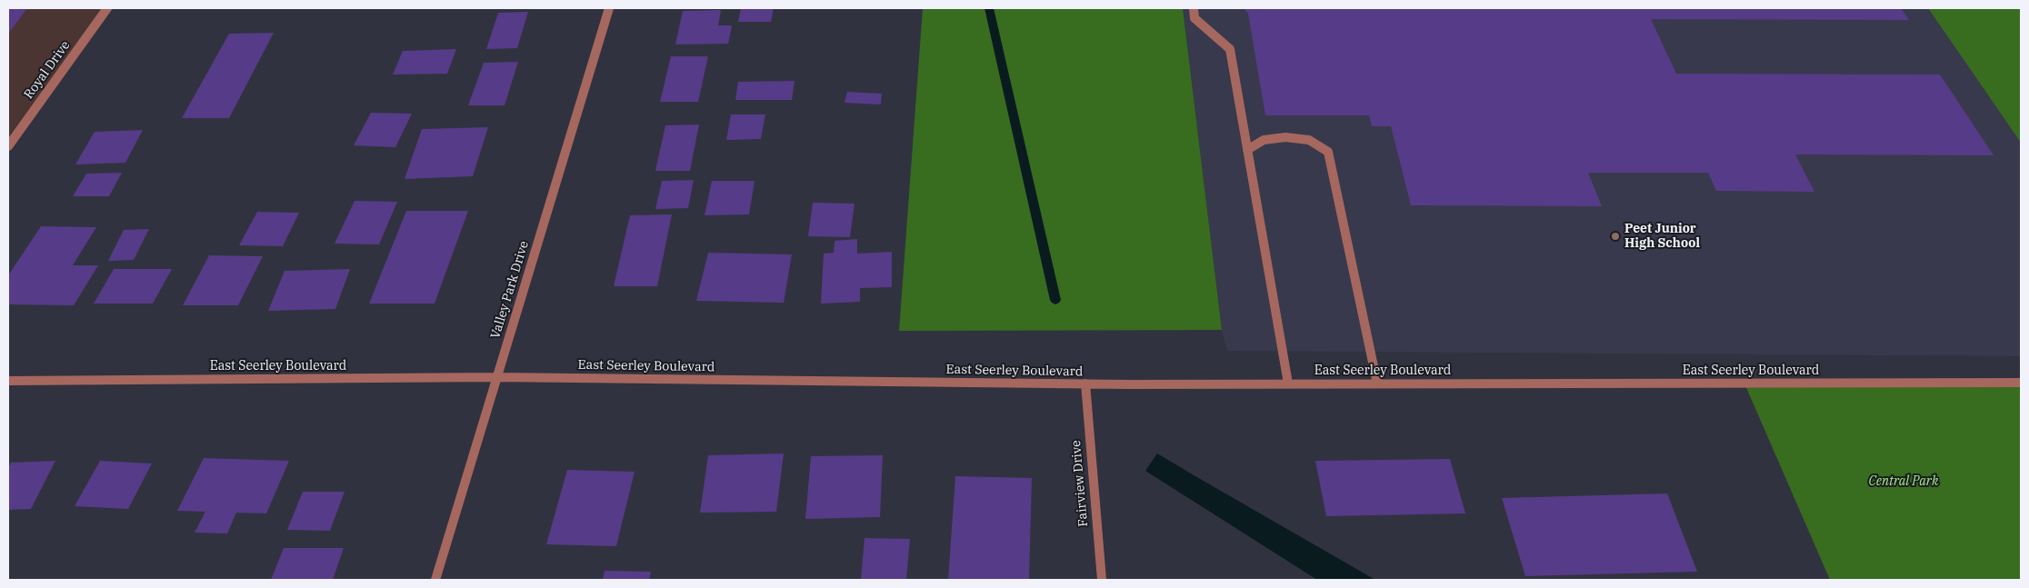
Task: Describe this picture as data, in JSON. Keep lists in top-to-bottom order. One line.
{"streets":{"street":["Royal Drive","Valley Park Drive","East Seerley Boulevard","Fairview Drive"]},"crossings":[["Valley Park Drive","East Seerley Boulevard"],["East Seerley Boulevard","Fairview Drive"]],"parks":["Central Park"],"places":["Peet Junior High School"]}
